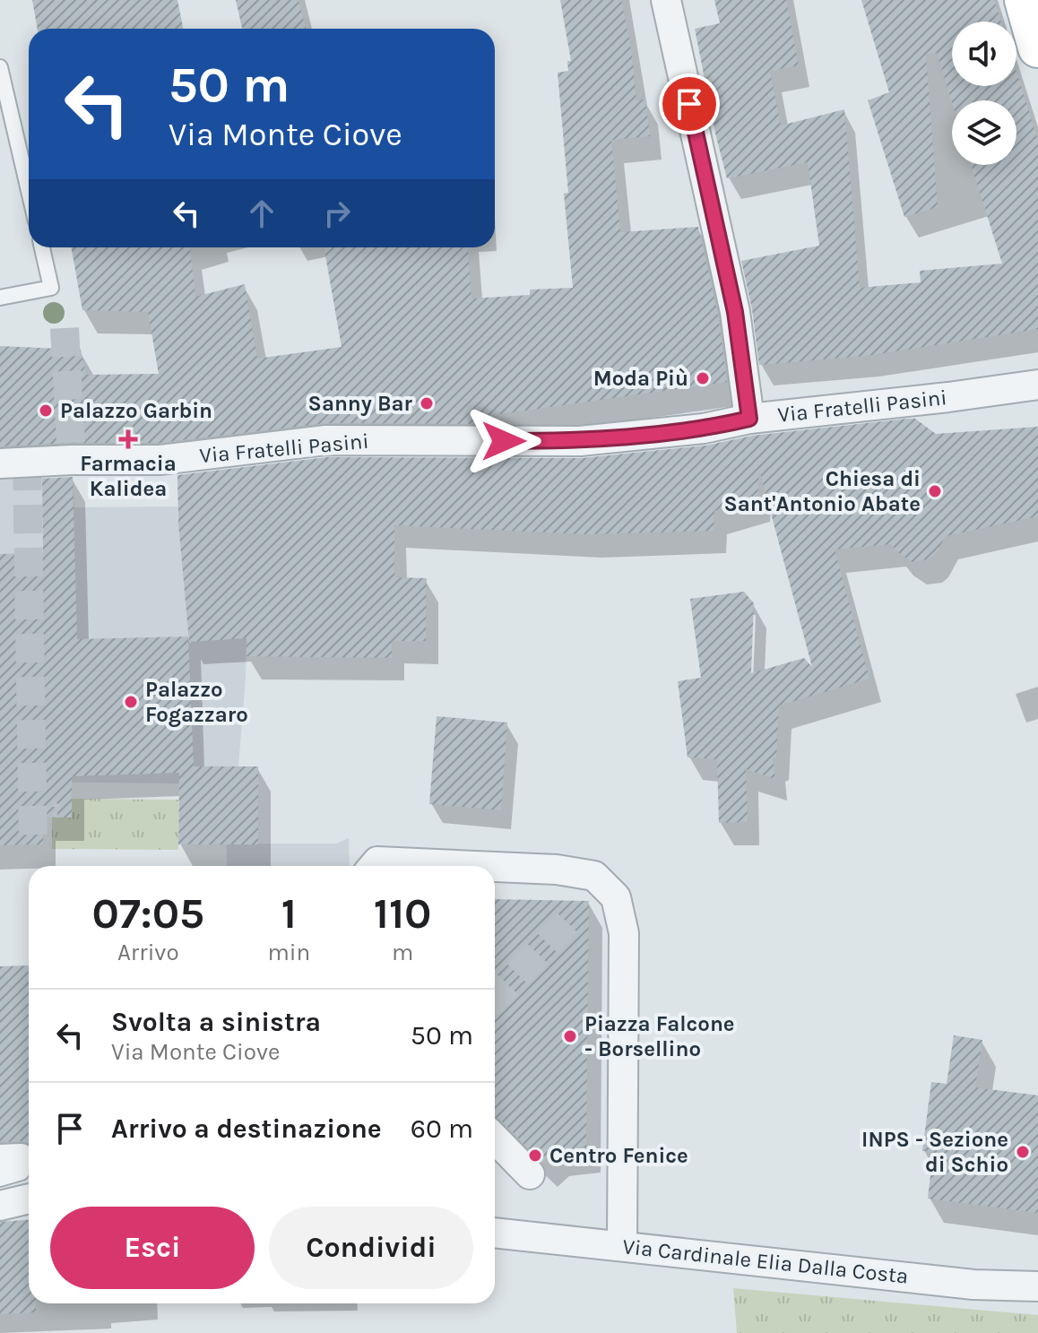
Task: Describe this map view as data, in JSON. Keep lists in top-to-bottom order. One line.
{"streets":{"street":["Via Fratelli Pasini","Via Cardinale Elia Dalla Costa"]},"places":{"other":["Moda Più","Sanny Bar","Palazzo Garbin","Chiesa di Sant'Antonio Abate","Palazzo Fogazzaro","Piazza Falcone - Borsellino","INPS - Sezione di Schio","Centro Fenice"],"health":["Farmacia Kalidea"]},"page":{"turn":["50 m","Via Monte Ciove"],"eta":["07:05","Arrivo","1","min","110","m"],"list":[{"name":"Svolta a sinistra","note":"Via Monte Ciove","value":"50 m"},{"name":"Arrivo a destinazione","value":"60 m"}],"buttons":["Esci","Condividi"]}}
